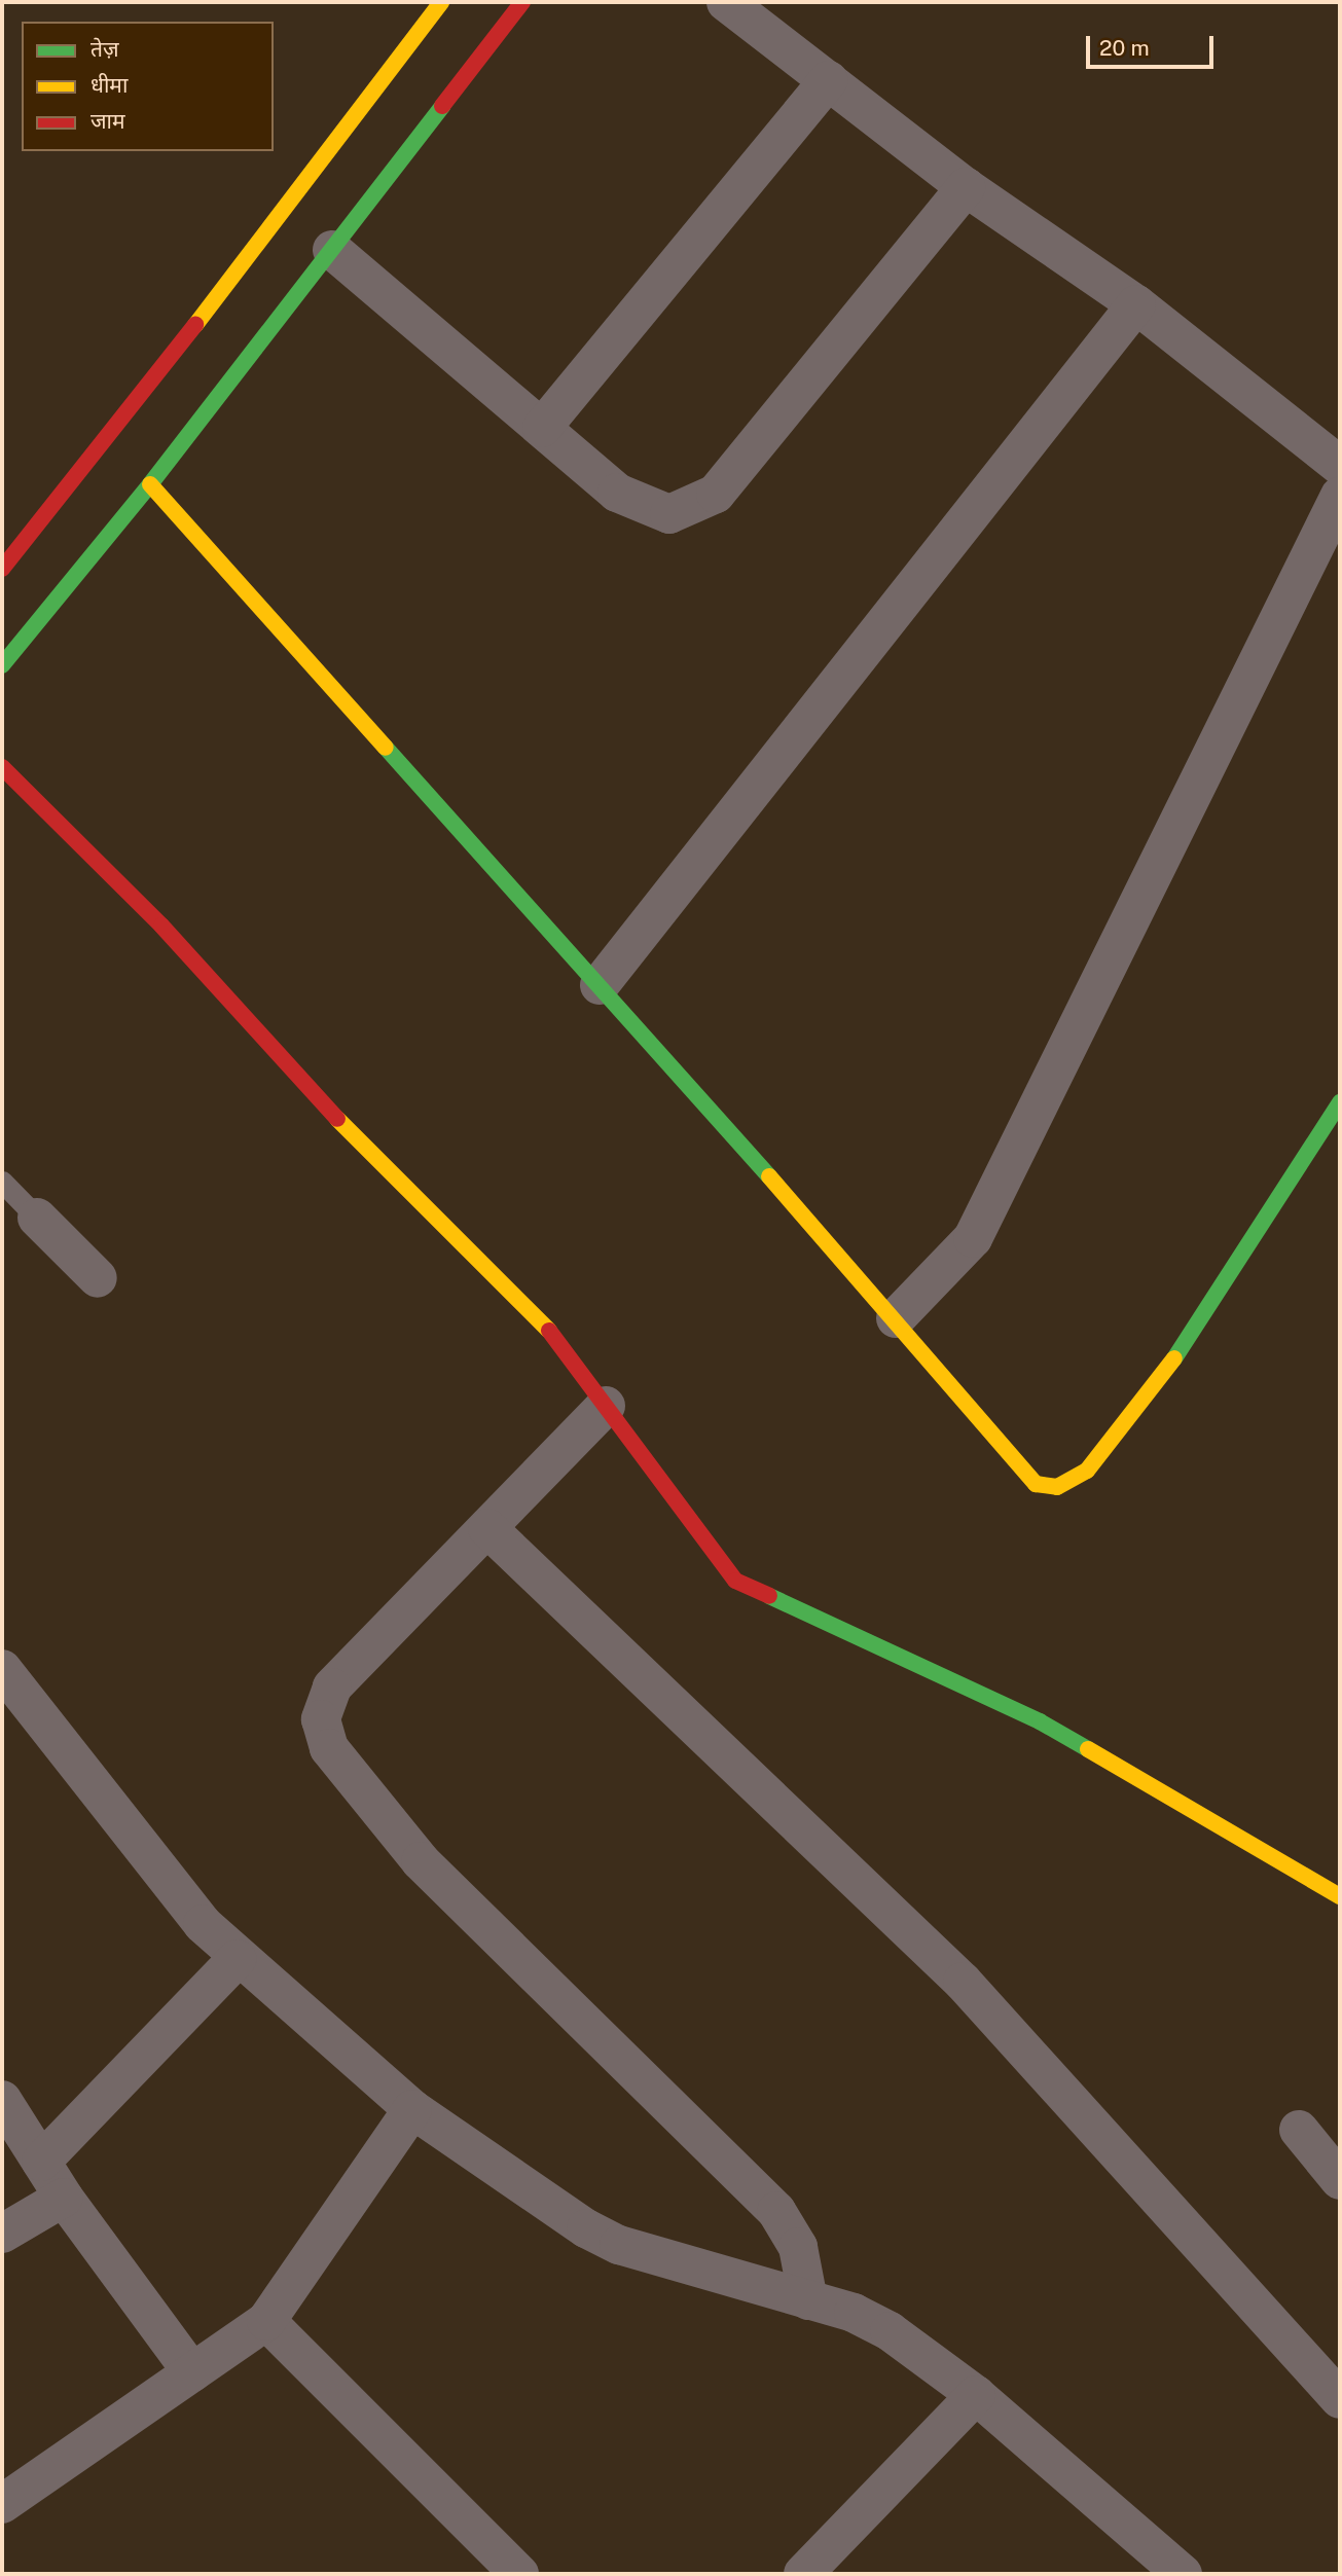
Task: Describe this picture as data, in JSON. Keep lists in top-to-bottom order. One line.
{"legend":["तेज़","धीमा","जाम"],"scale_bar":"20 m"}
